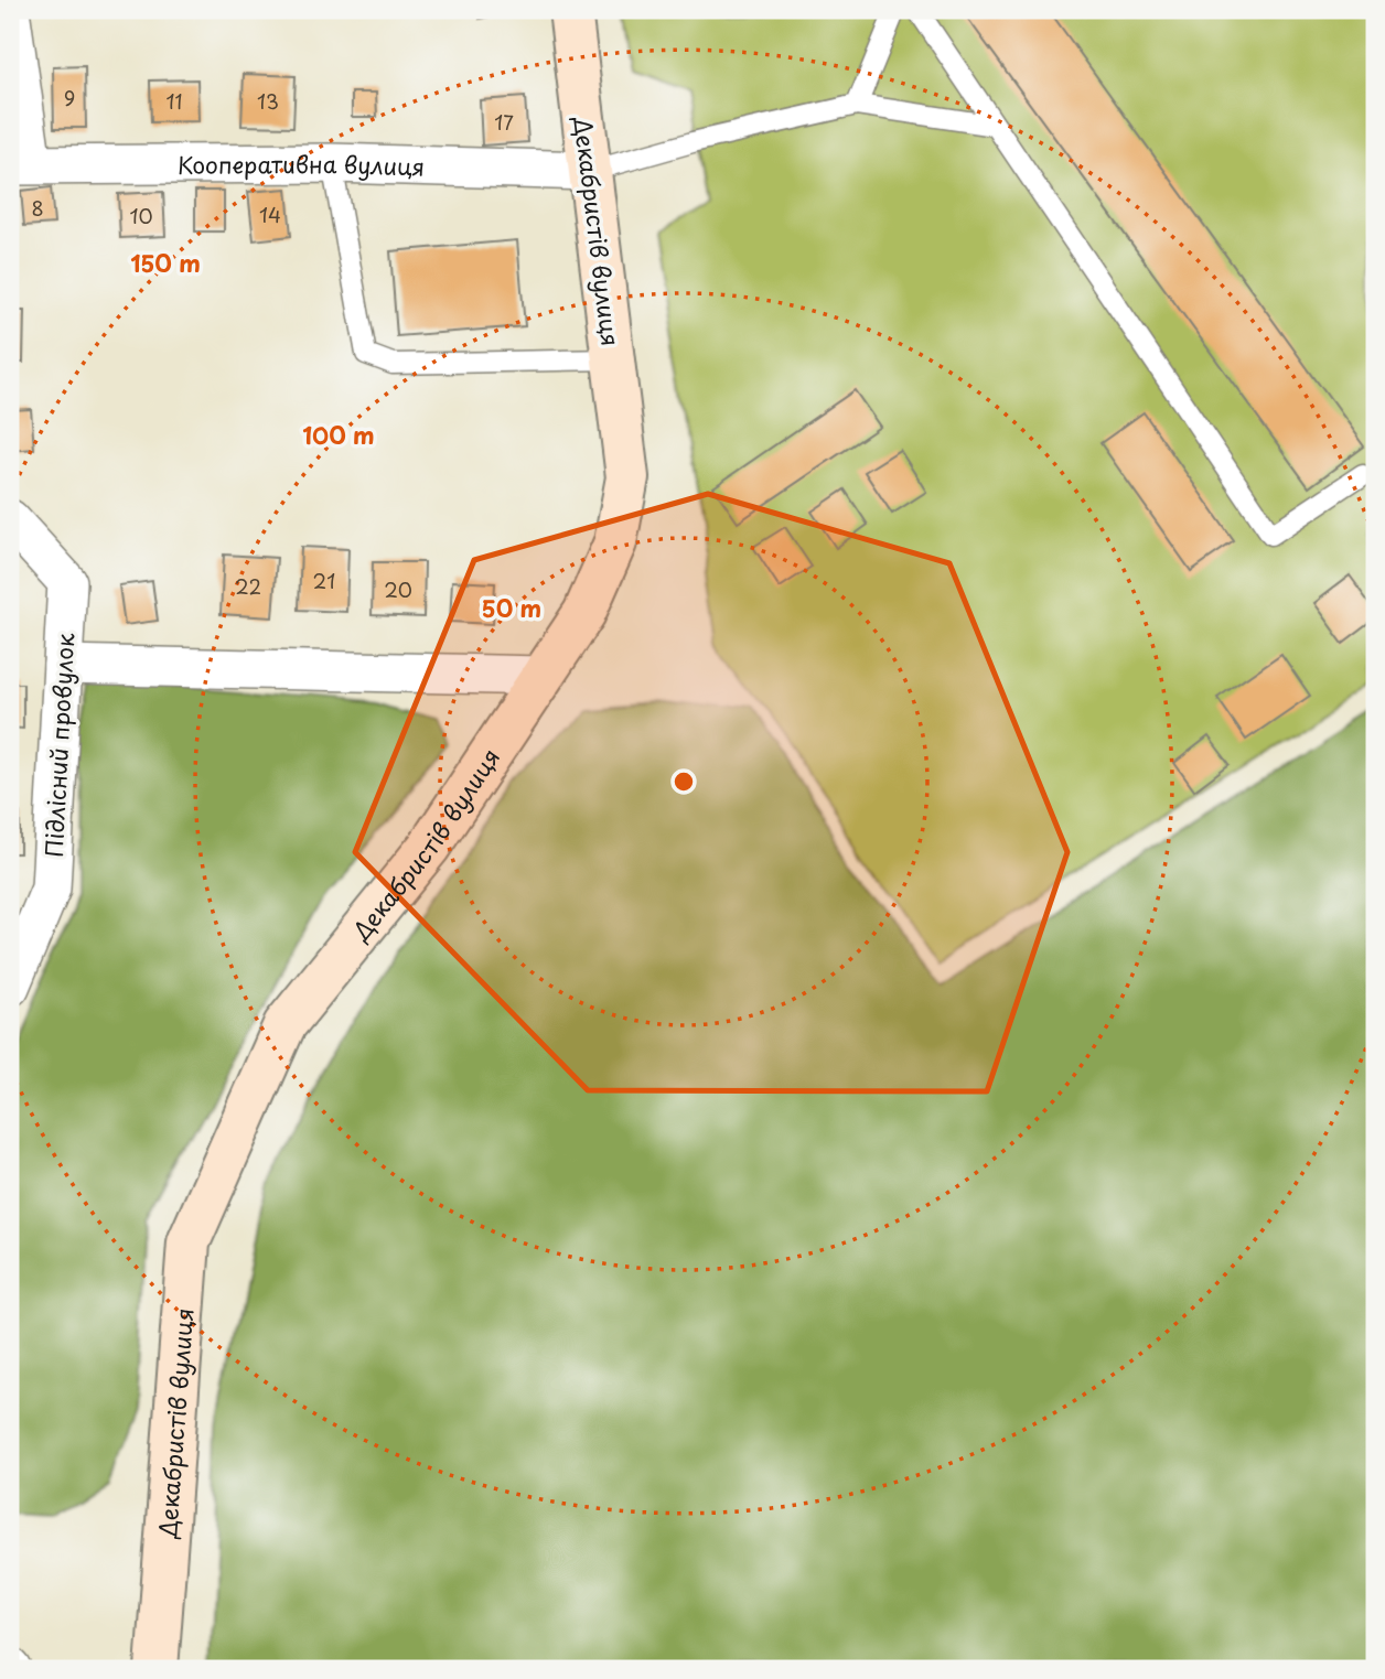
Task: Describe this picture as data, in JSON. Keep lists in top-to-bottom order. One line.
{"streets":{"street":["Кооперативна вулиця","Декабристів вулиця","Підлісний провулок"]},"crossings":[["Кооперативна вулиця","Декабристів вулиця"]],"house_numbers":["9","11","13","17","8","14","10","21","22","20"],"rings":["150 m","100 m","50 m"]}
